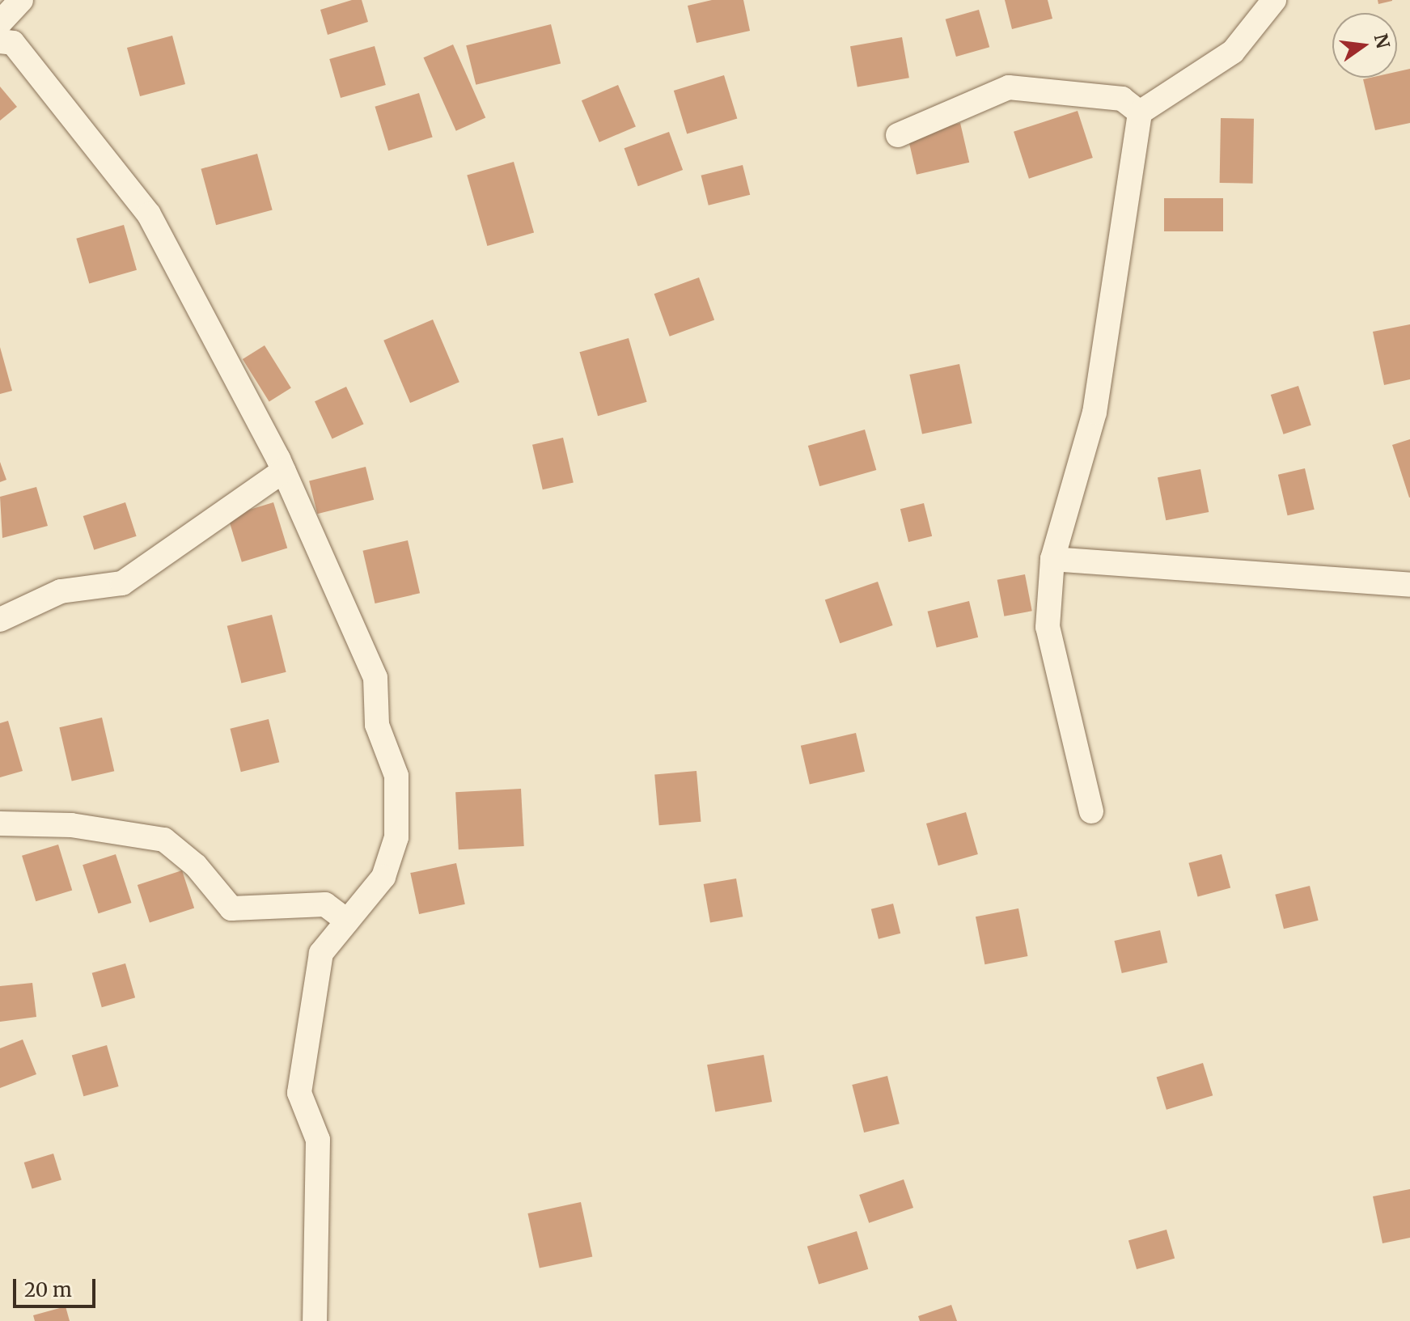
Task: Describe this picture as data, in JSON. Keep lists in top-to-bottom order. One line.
{"scale_bar":"20 m","north":"right"}
